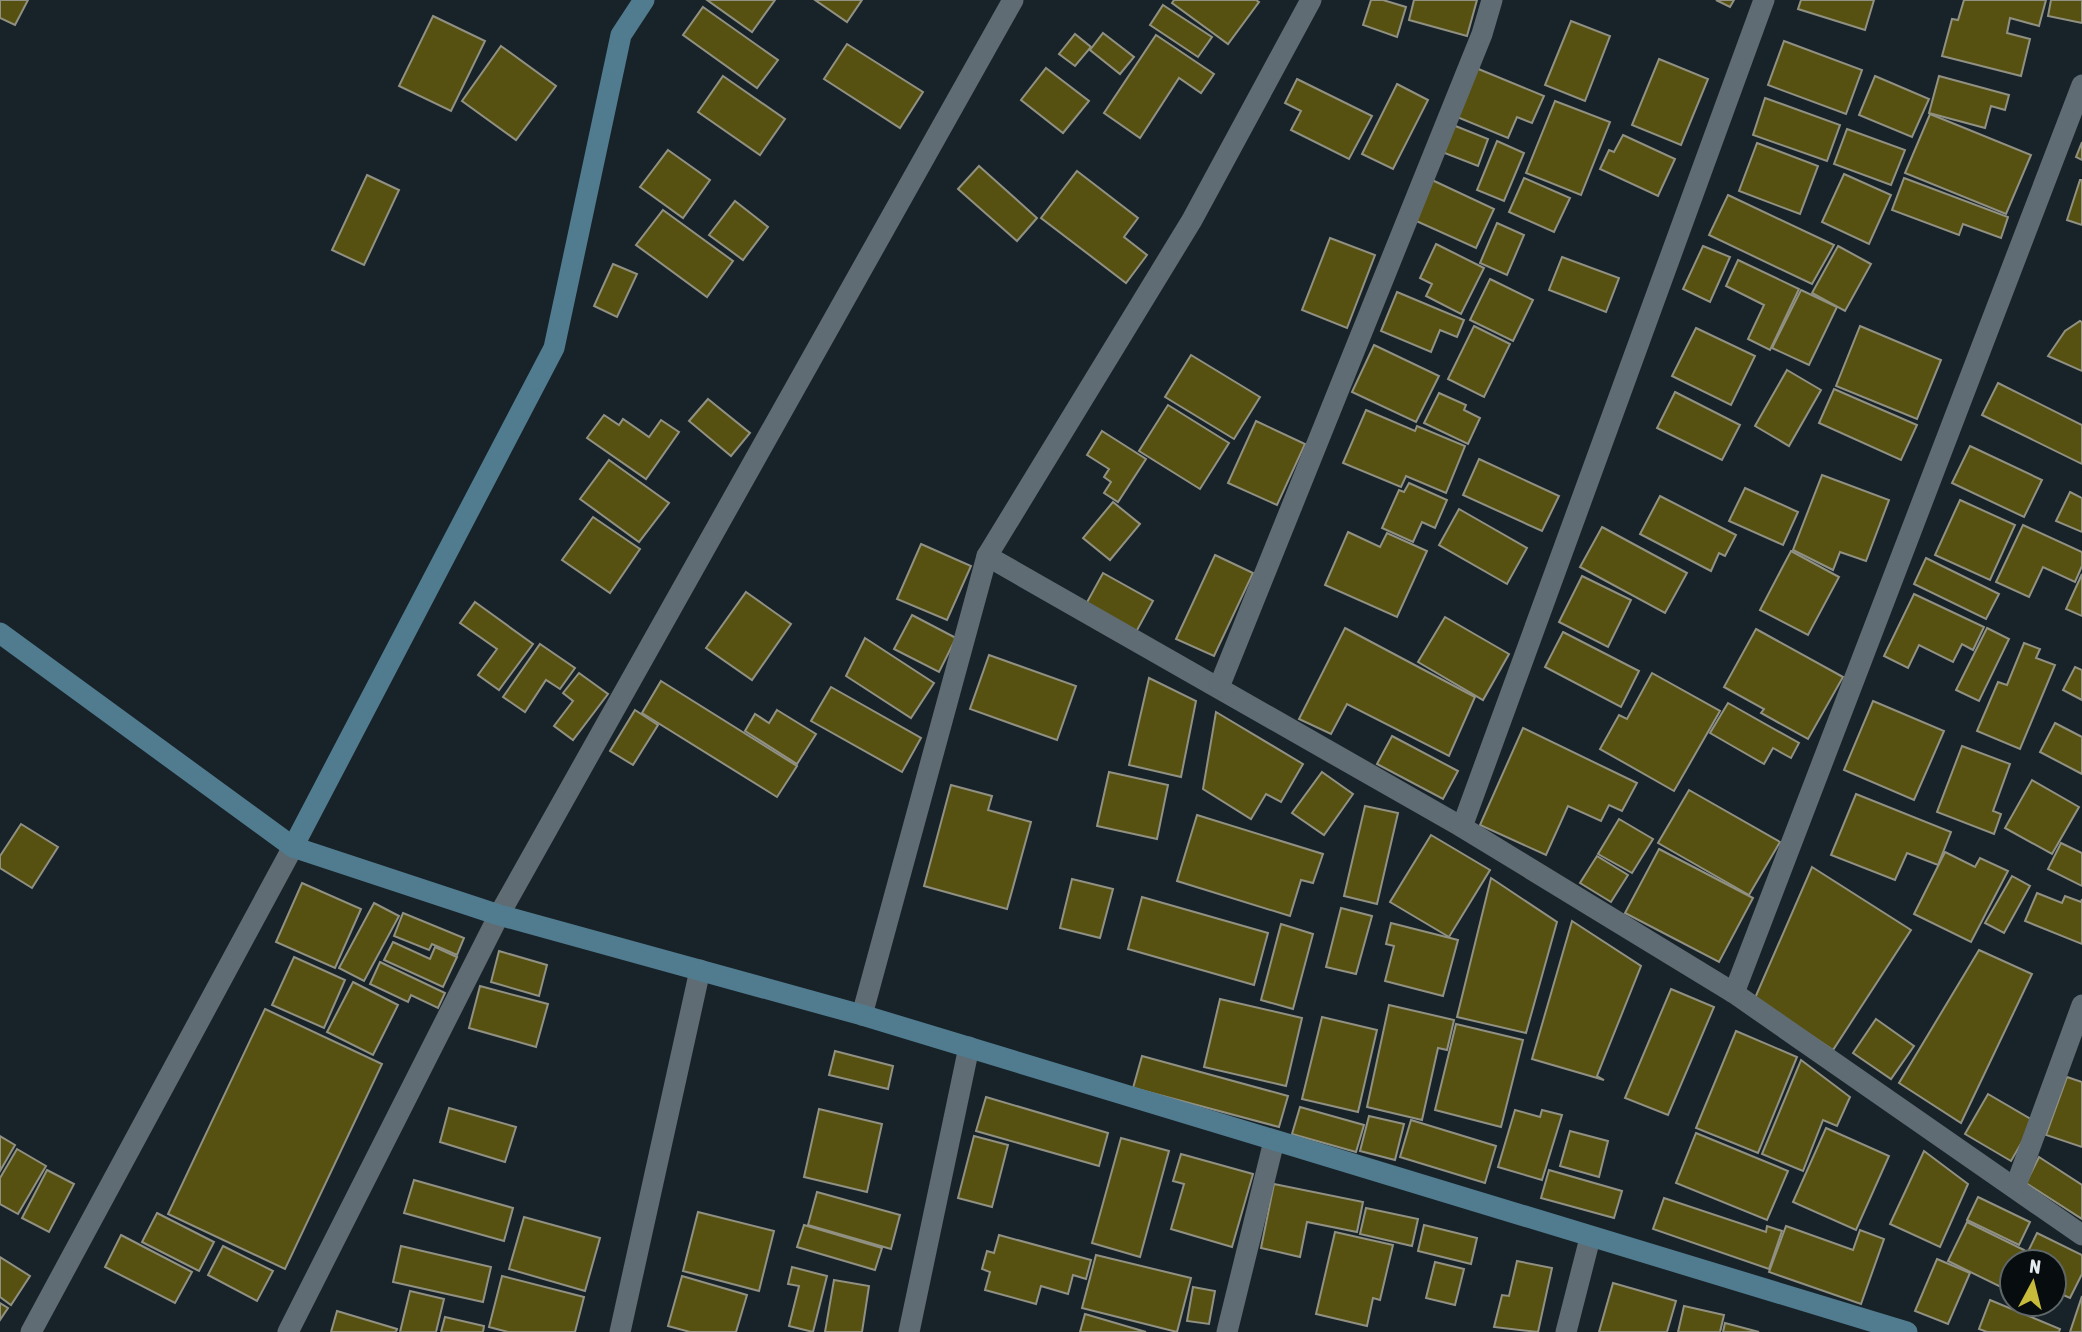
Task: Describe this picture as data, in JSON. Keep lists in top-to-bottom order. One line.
{"north":"top"}
